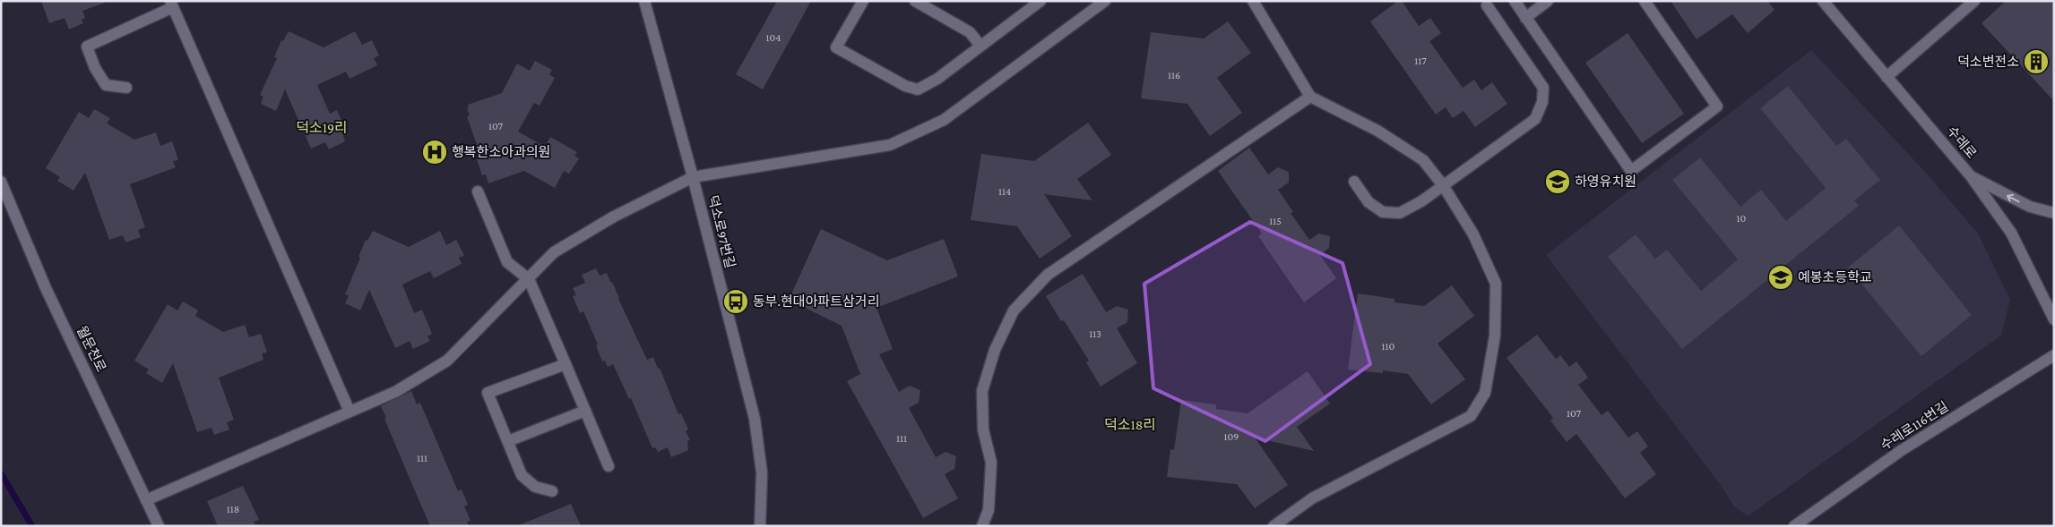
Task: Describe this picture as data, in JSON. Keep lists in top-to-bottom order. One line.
{"streets":{"street":["수레로","덕소로97번길","월문천로","수레로116번길"]},"districts":["덕소19리","덕소18리"],"places":{"building":["덕소변전소"],"hospital":["행복한소아과의원"],"school or university":["하영유치원","예봉초등학교"],"bus stop":["동부.현대아파트삼거리"]},"house_numbers":["104","117","116","107","114","10","115","113","110","107","109","111","111","118"]}
